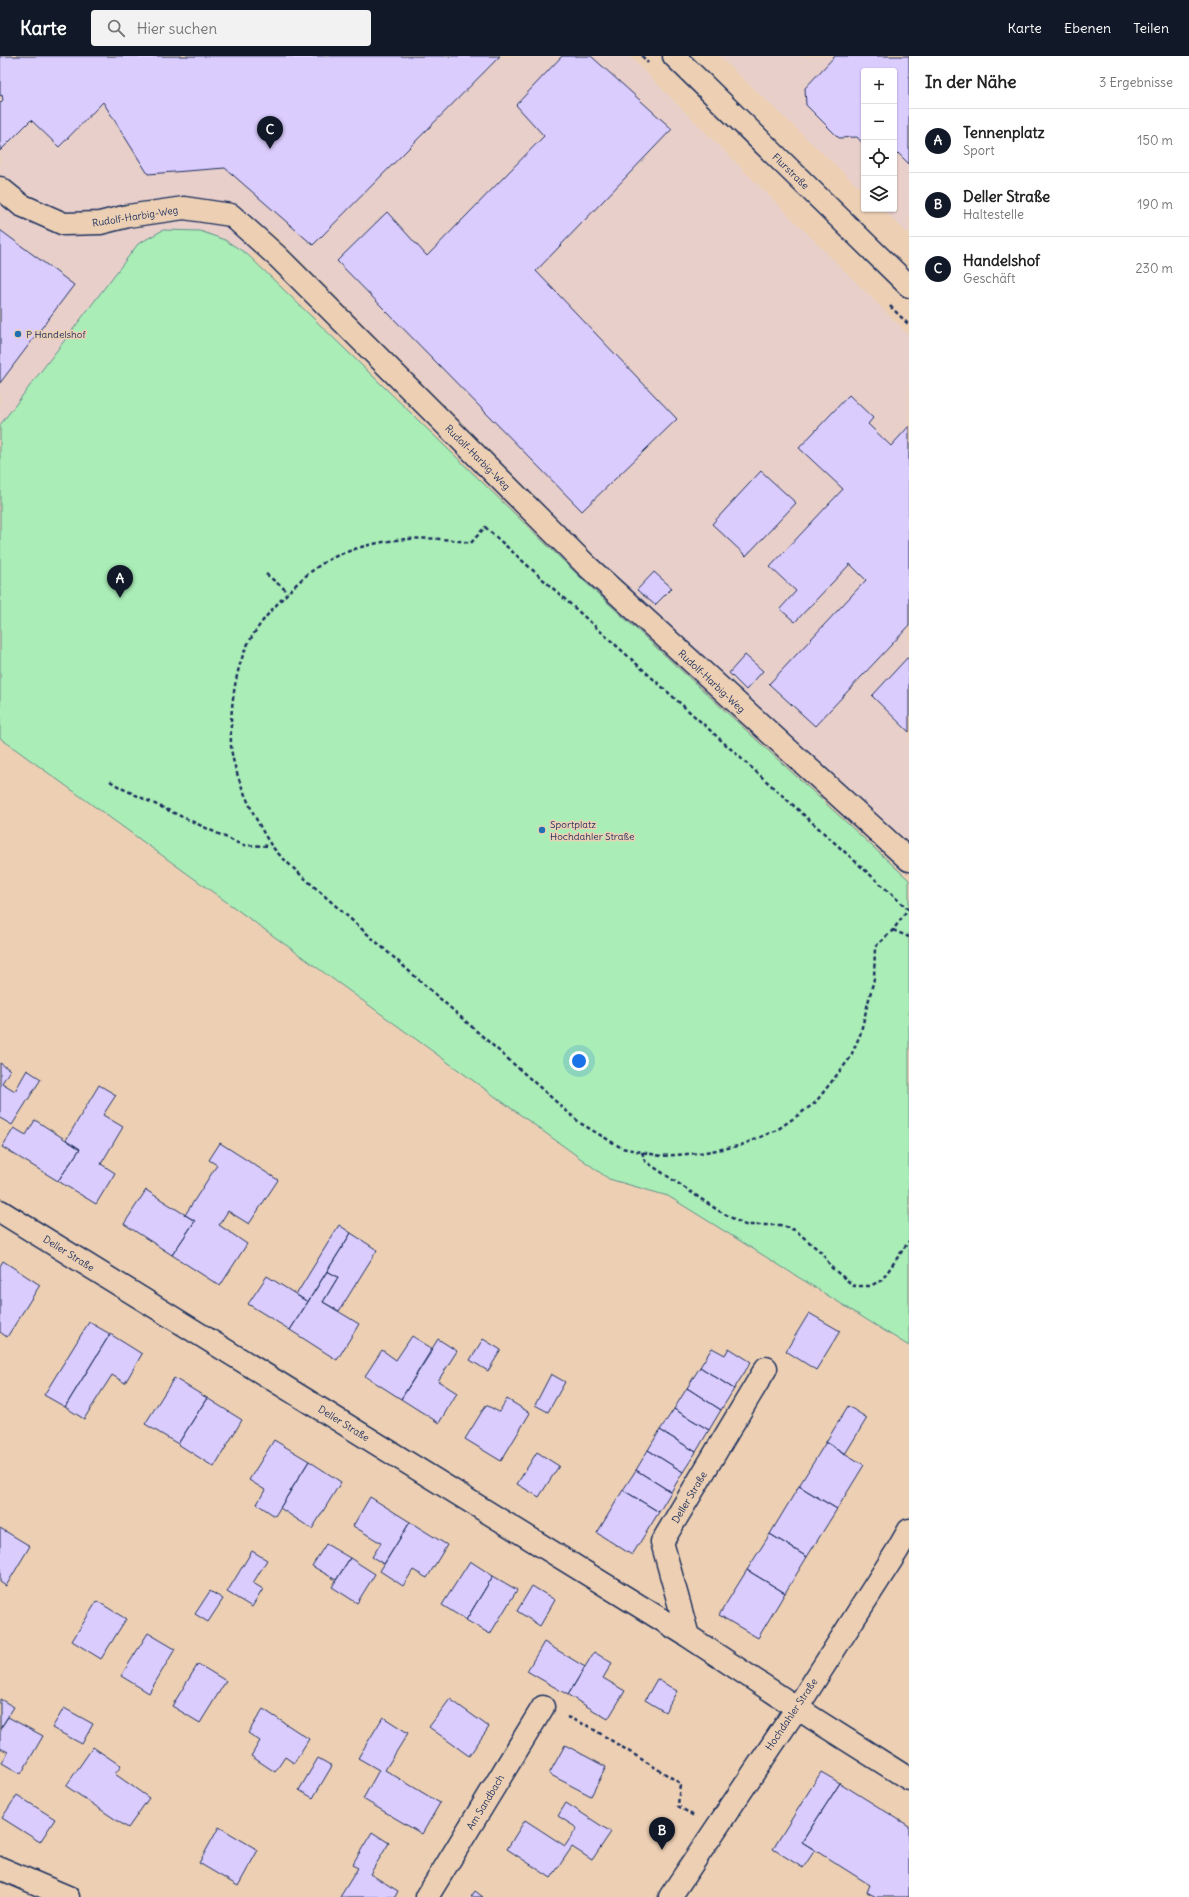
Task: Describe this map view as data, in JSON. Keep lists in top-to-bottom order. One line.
{"streets":{"street":["Flurstraße","Rudolf-Harbig-Weg","Deller Straße","Hochdahler Straße","Am Sandbach"]},"crossings":[["Deller Straße","Hochdahler Straße"]],"places":["P Handelshof","Sportplatz Hochdahler Straße"],"page":{"header":"Karte","search":"Hier suchen","nav":["Karte","Ebenen","Teilen"],"heading":["In der Nähe","3 Ergebnisse"],"map_buttons":["+","−"],"list":[{"mark":"A","name":"Tennenplatz","note":"Sport","value":"150 m"},{"mark":"B","name":"Deller Straße","note":"Haltestelle","value":"190 m"},{"mark":"C","name":"Handelshof","note":"Geschäft","value":"230 m"}],"pins":["C","A","B"]}}
